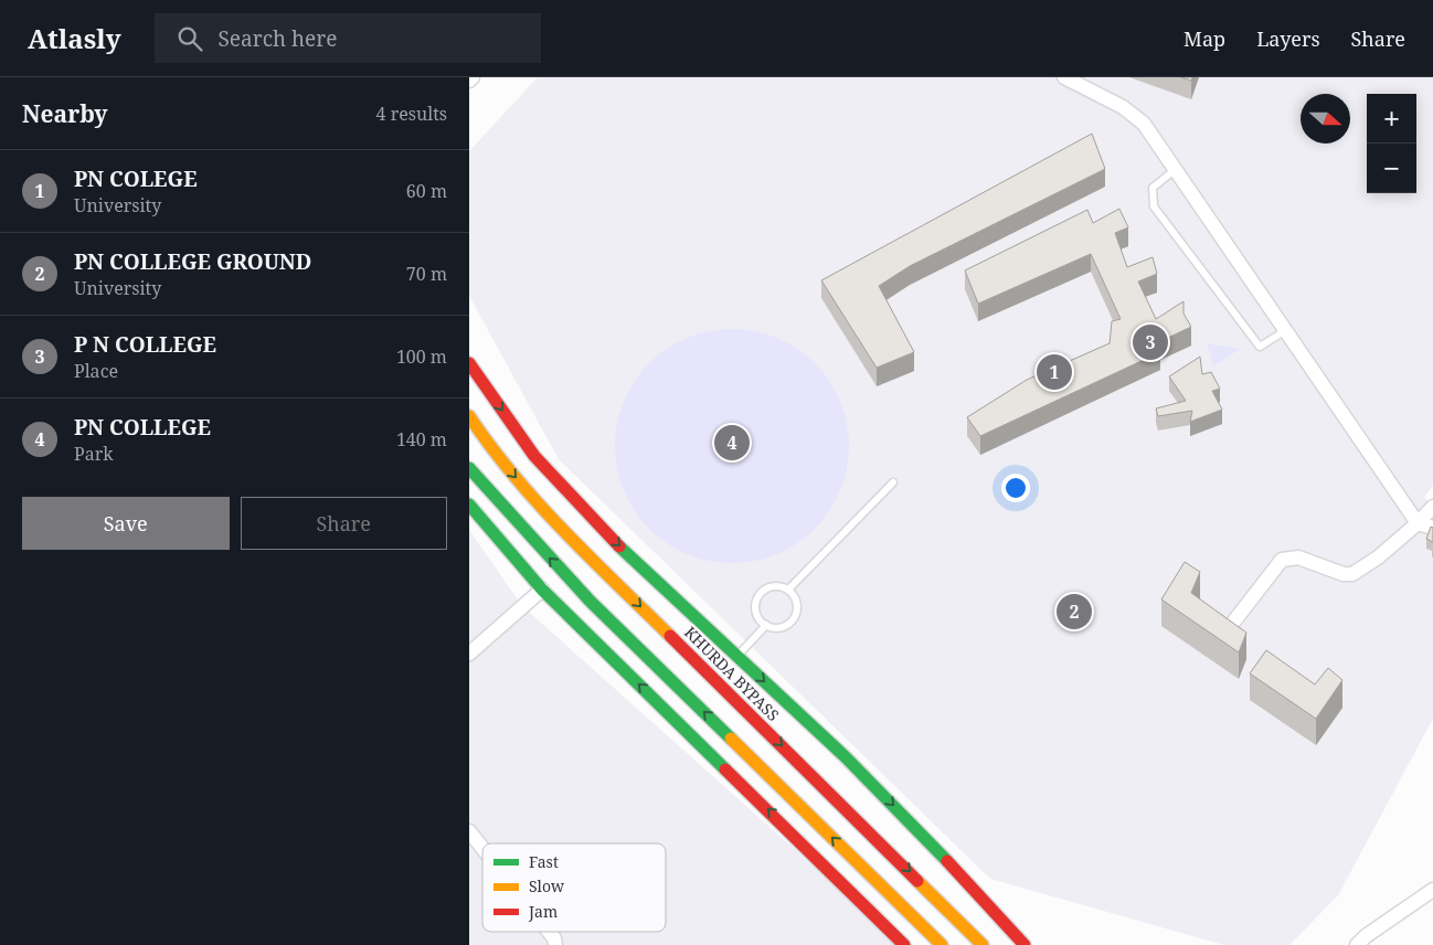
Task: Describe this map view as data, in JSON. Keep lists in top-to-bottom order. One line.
{"streets":{"main road":["KHURDA BYPASS"]},"legend":["Fast","Slow","Jam"],"north":"right","page":{"header":"Atlasly","search":"Search here","nav":["Map","Layers","Share"],"heading":["Nearby","4 results"],"map_buttons":["+","−"],"list":[{"mark":"1","name":"PN COLEGE","note":"University","value":"60 m"},{"mark":"2","name":"PN COLLEGE GROUND","note":"University","value":"70 m"},{"mark":"3","name":"P N COLLEGE","note":"Place","value":"100 m"},{"mark":"4","name":"PN COLLEGE","note":"Park","value":"140 m"}],"pins":["3","1","4","2"],"buttons":["Save","Share"]}}
